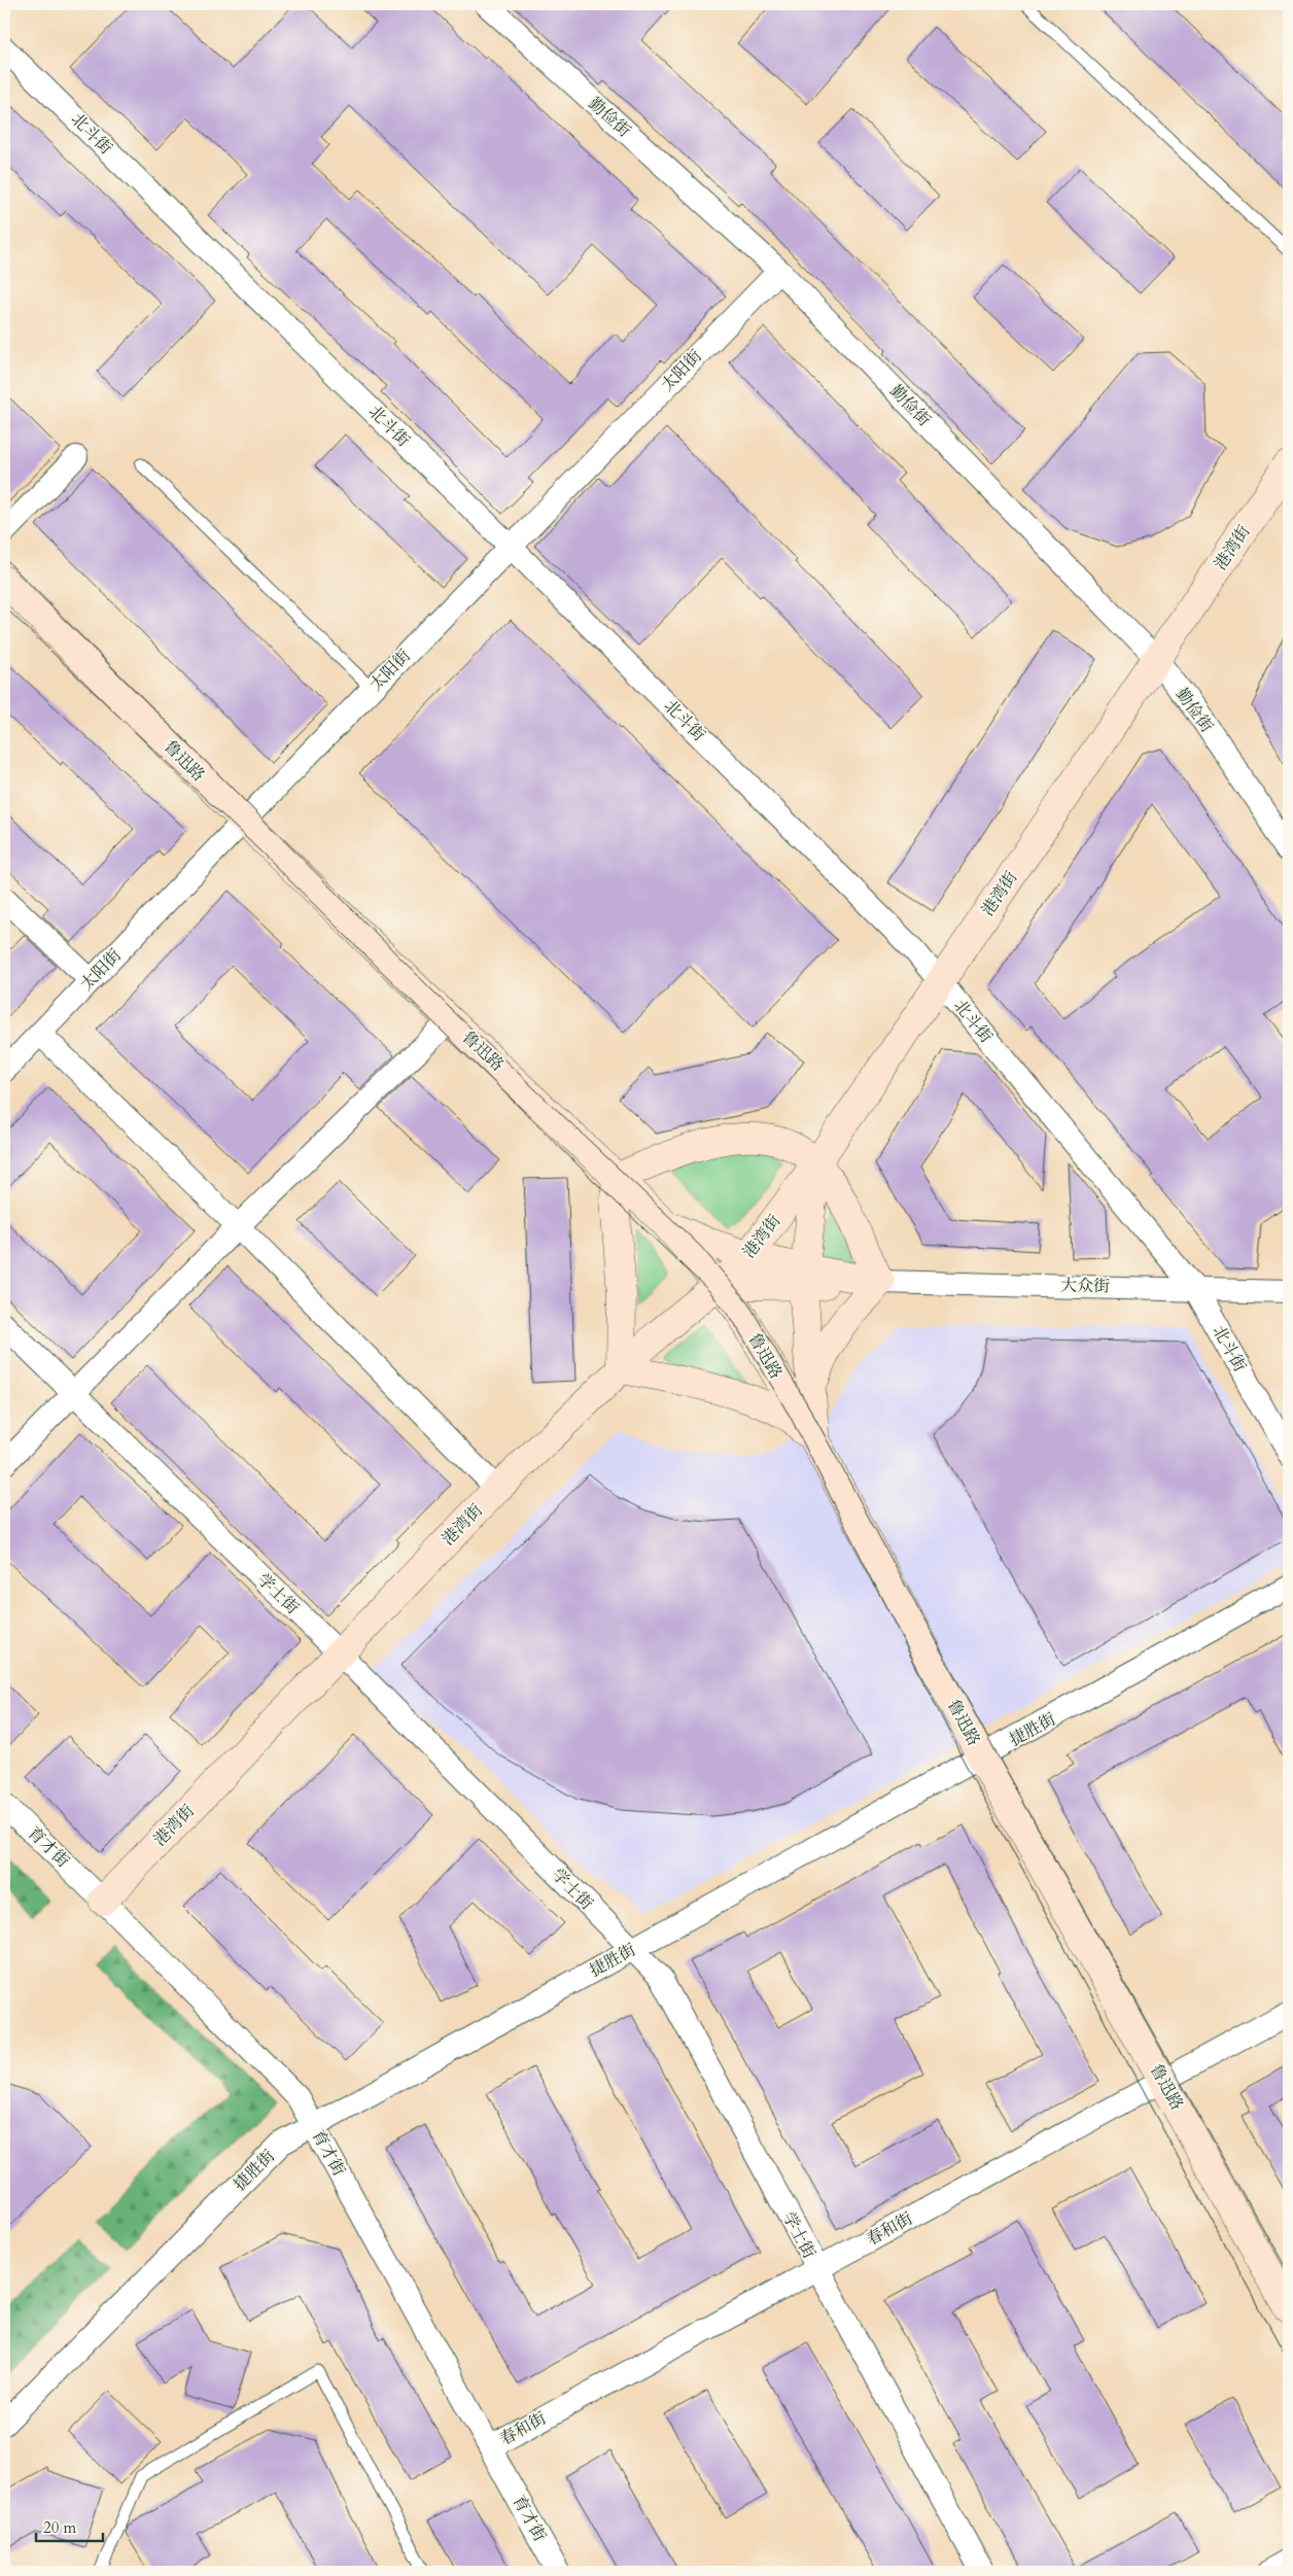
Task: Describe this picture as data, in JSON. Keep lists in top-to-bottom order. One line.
{"streets":{"main road":["港湾街","鲁迅路"],"street":["勤俭街","北斗街","太阳街","大众街","学士街","捷胜街","育才街","春和街"]},"crossings":[["勤俭街","太阳街"],["勤俭街","港湾街"],["北斗街","太阳街"],["北斗街","港湾街"],["北斗街","大众街"],["太阳街","鲁迅路"],["港湾街","鲁迅路"],["港湾街","学士街"],["港湾街","育才街"],["鲁迅路","捷胜街"],["鲁迅路","春和街"],["学士街","捷胜街"],["学士街","春和街"],["捷胜街","育才街"],["育才街","春和街"]],"scale_bar":"20 m"}
